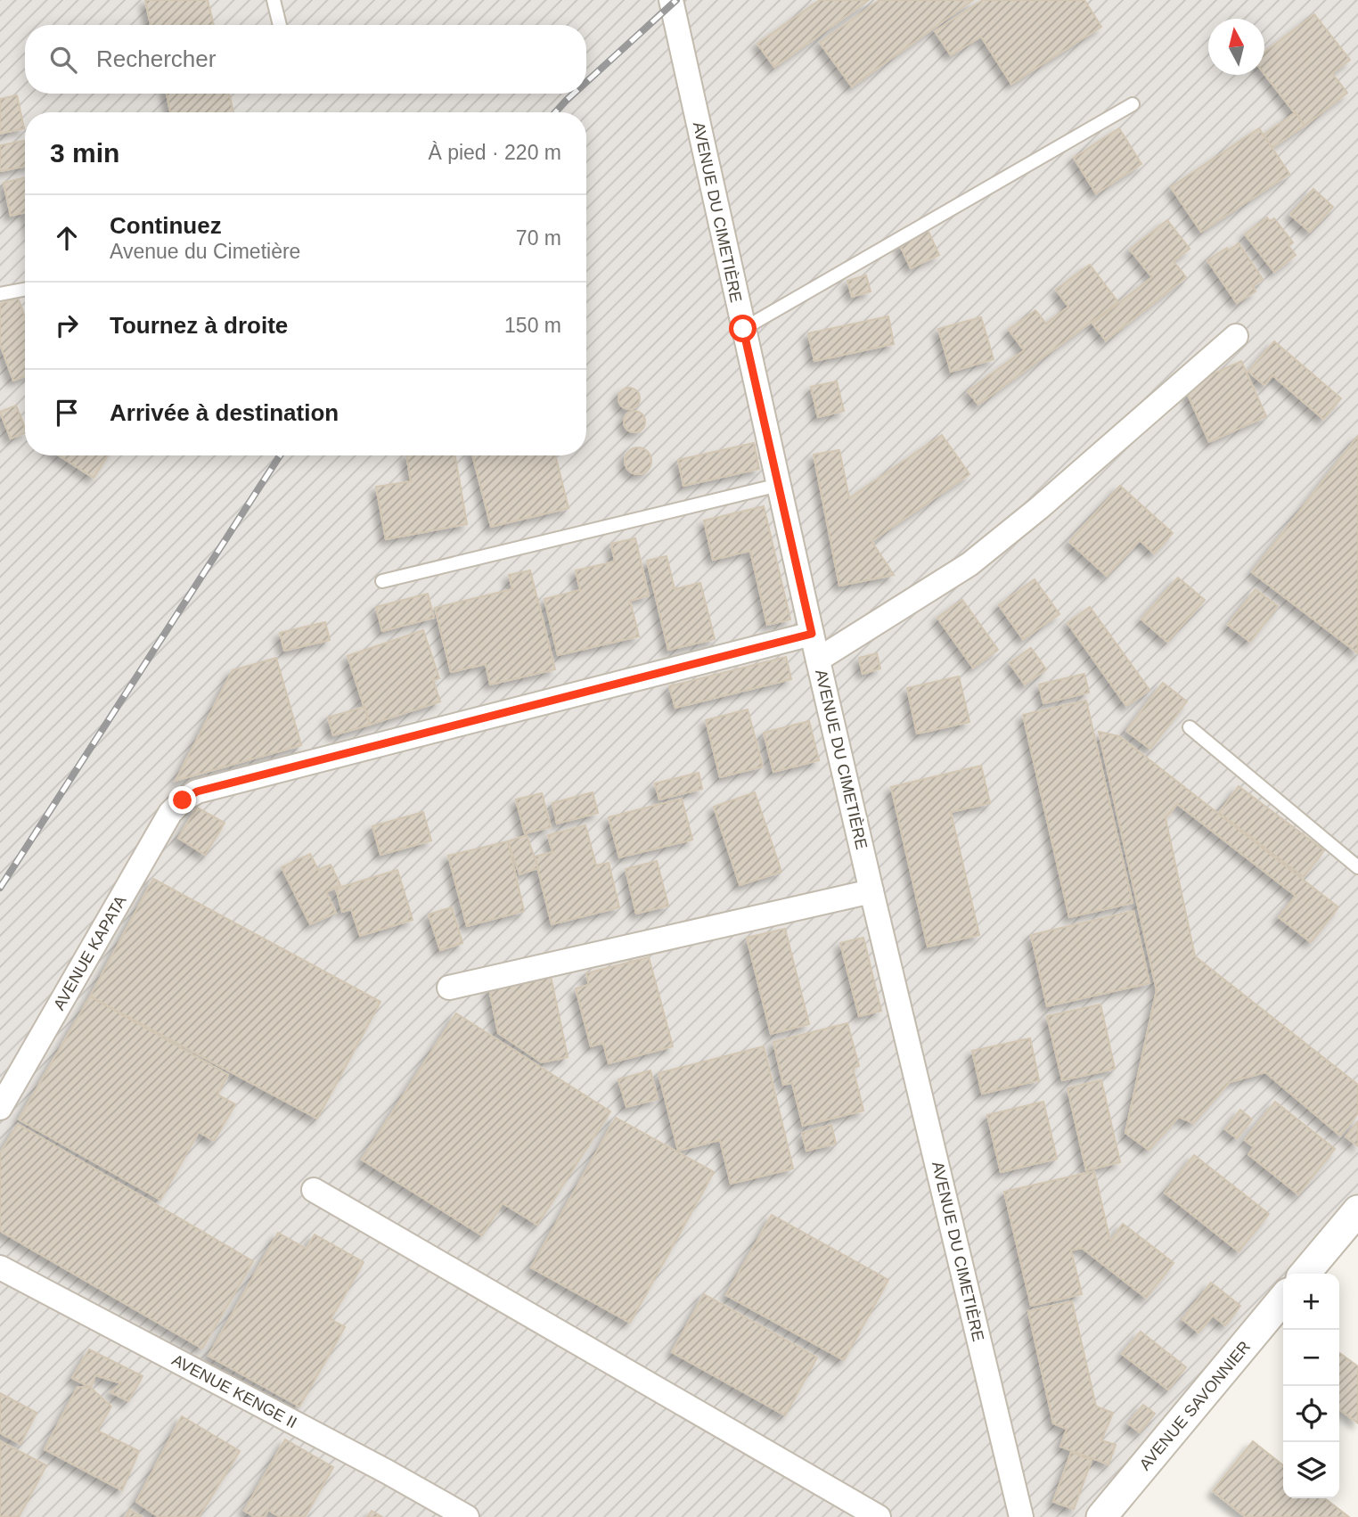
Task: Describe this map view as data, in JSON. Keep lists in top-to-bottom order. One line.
{"streets":{"street":["AVENUE DU CIMETIÈRE","AVENUE KAPATA","AVENUE KENGE II","AVENUE SAVONNIER"]},"crossings":[["AVENUE DU CIMETIÈRE","AVENUE KAPATA"]],"north":"top","page":{"search":"Rechercher","heading":["3 min","À pied · 220 m"],"list":[["Continuez","Avenue du Cimetière","70 m"],["Tournez à droite","150 m"],"Arrivée à destination"],"map_buttons":["+","−"]}}
